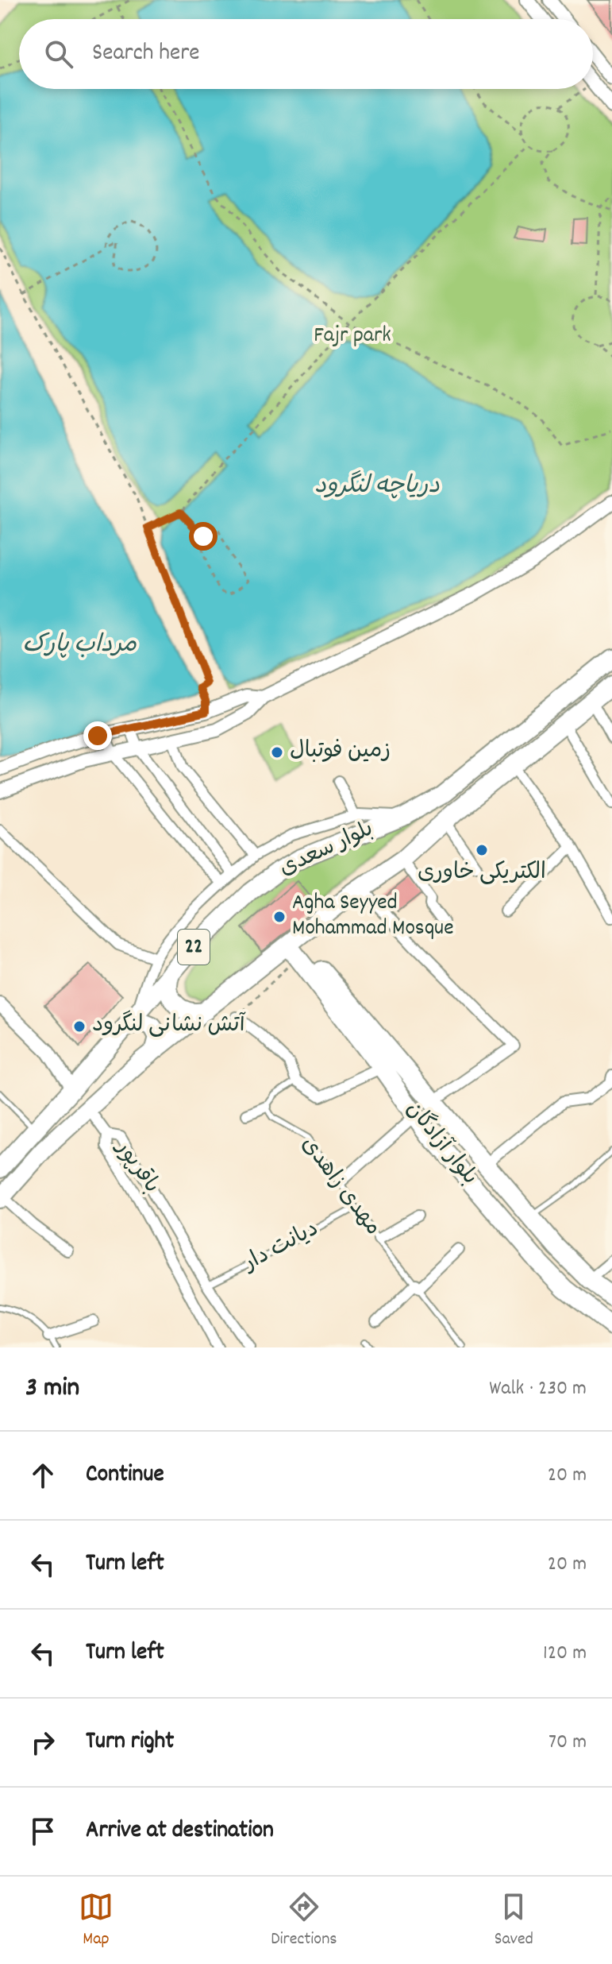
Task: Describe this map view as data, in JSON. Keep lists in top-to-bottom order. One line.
{"streets":{"highway":["بلوار سعدی","22","بلوار آزادگان"],"street":["باقرپور"],"lane":["مهدی زاهدی","دیانت دار"]},"crossings":[["بلوار سعدی","بلوار آزادگان"],["باقرپور","دیانت دار"],["مهدی زاهدی","دیانت دار"]],"water":["دریاچه لنگرود","مرداب پارک"],"parks":["Fajr park"],"places":["زمین فوتبال","الکتریکی خاوری","Agha Seyyed Mohammad Mosque","آتش نشانی لنگرود"],"page":{"search":"Search here","heading":["3 min","Walk · 230 m"],"list":[["Continue","20 m"],["Turn left","20 m"],["Turn left","120 m"],["Turn right","70 m"],"Arrive at destination"],"nav":["Map","Directions","Saved"]}}
